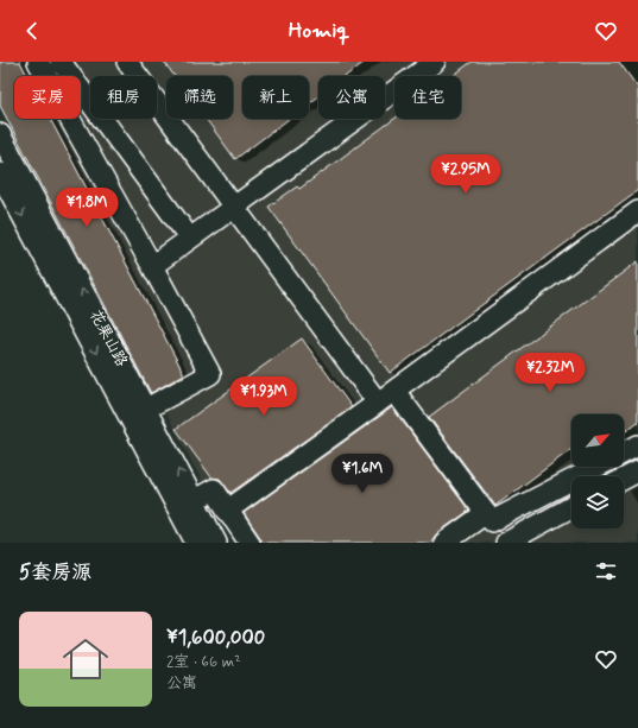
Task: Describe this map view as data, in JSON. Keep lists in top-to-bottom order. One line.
{"streets":{"street":["花果山路"]},"north":"top right","page":{"header":"Homiq","chip":["买房","租房","筛选","新上","公寓","住宅"],"price":["¥2.95M","¥1.8M","¥2.32M","¥1.93M","¥1.6M"],"heading":"5套房源","list":[{"name":"¥1,600,000","note":"2室 · 66 m² · 公寓"}]}}
